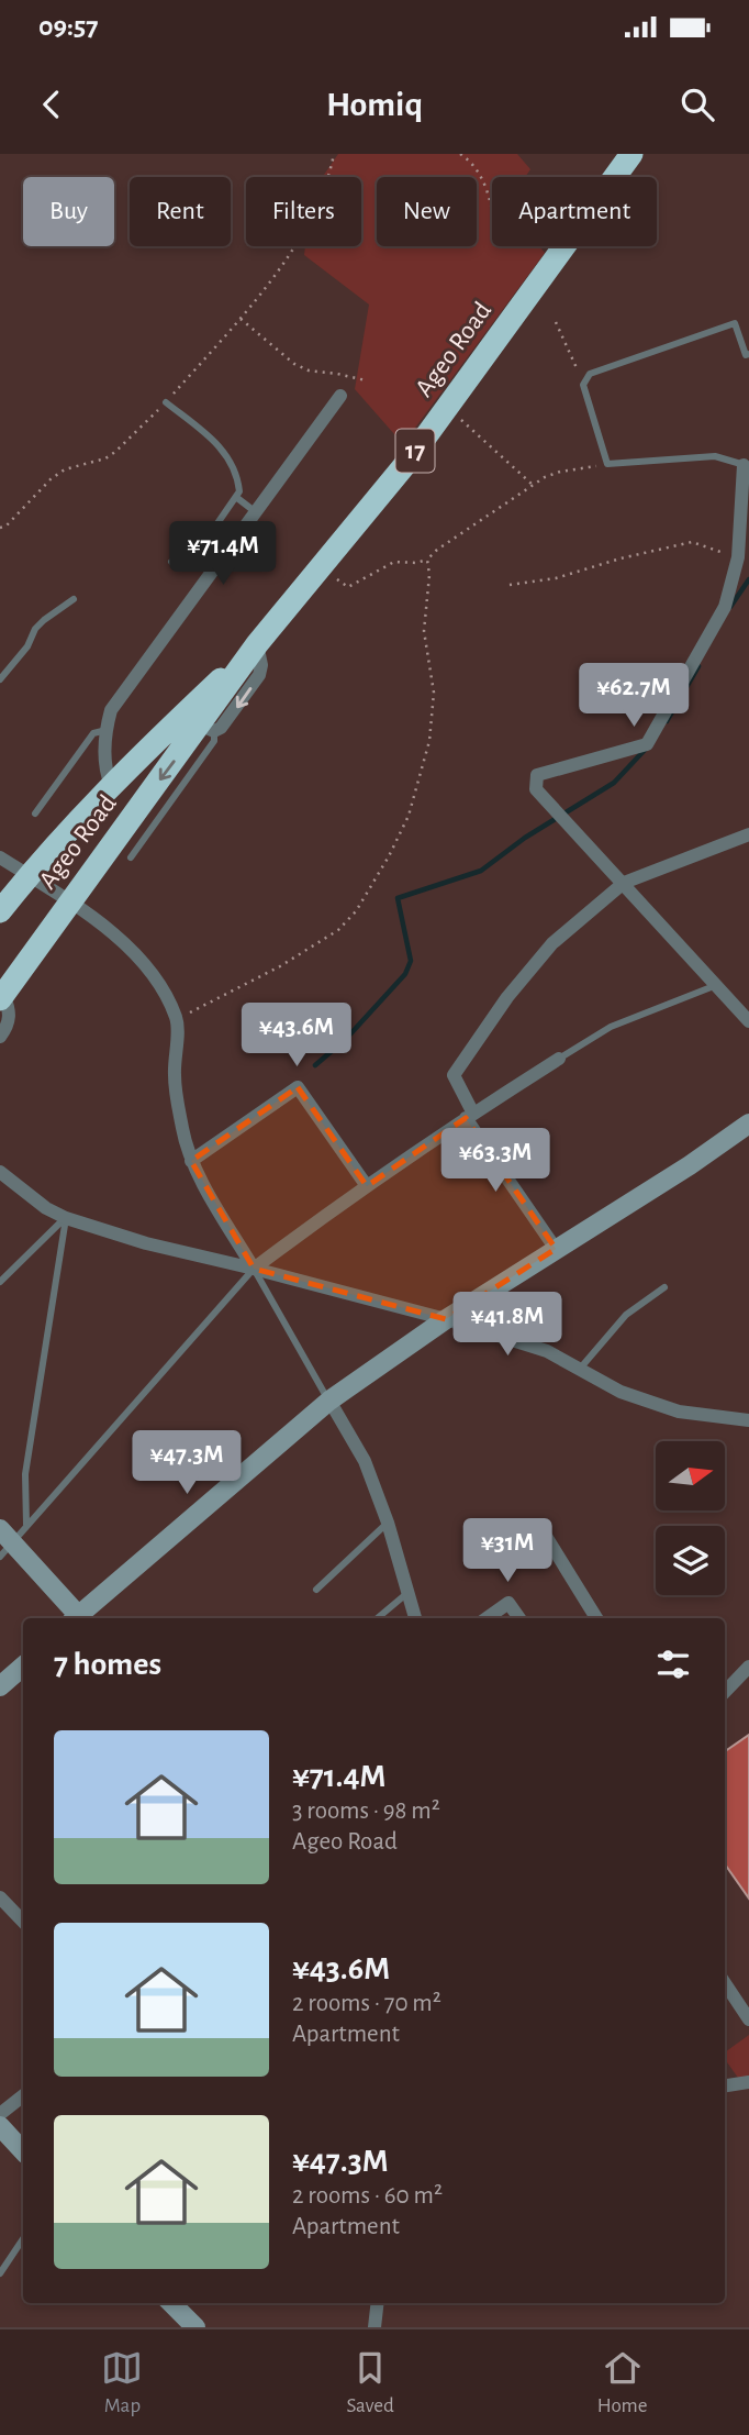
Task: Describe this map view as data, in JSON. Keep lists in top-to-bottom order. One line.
{"streets":{"highway":["Ageo Road","17"]},"north":"right","page":{"status":"09:57","header":"Homiq","chip":["Buy","Rent","Filters","New","Apartment"],"price":["¥71.4M","¥62.7M","¥43.6M","¥63.3M","¥41.8M","¥47.3M","¥31M"],"heading":"7 homes","list":[{"name":"¥71.4M","note":"3 rooms · 98 m² · Ageo Road"},{"name":"¥43.6M","note":"2 rooms · 70 m² · Apartment"},{"name":"¥47.3M","note":"2 rooms · 60 m² · Apartment"}],"tabs":["Map","Saved","Home"]}}
